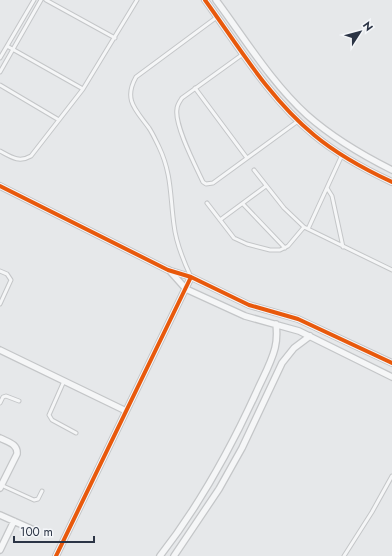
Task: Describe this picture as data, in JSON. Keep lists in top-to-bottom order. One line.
{"scale_bar":"100 m","north":"top right"}
